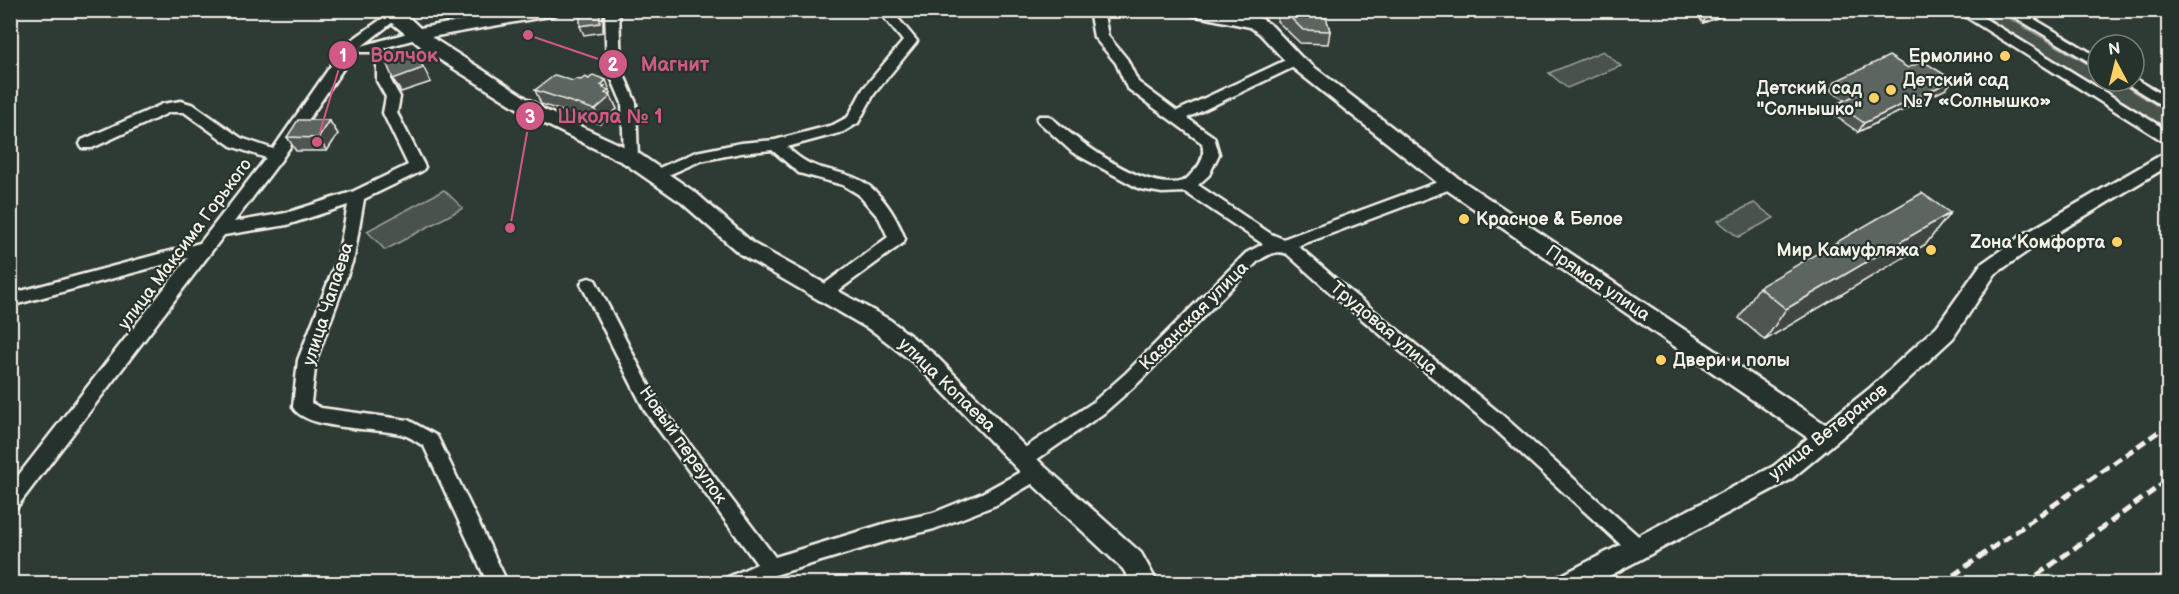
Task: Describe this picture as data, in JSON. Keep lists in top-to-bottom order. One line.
{"streets":{"main road":["Прямая улица","улица Копаева","улица Ветеранов"],"street":["улица Максима Горького","улица Чапаева","Казанская улица","Трудовая улица","Новый переулок"]},"crossings":[["улица Максима Горького","улица Копаева"],["Прямая улица","Казанская улица"],["Прямая улица","улица Ветеранов"],["Казанская улица","Трудовая улица"],["Казанская улица","улица Копаева"],["Казанская улица","Новый переулок"],["Трудовая улица","улица Ветеранов"]],"places":["Магнит","Ермолино","Детский сад №7 «Солнышко»","Детский сад \"Солнышко\"","Волчок","Красное & Белое","Школа № 1","Zона Комфорта","Мир Камуфляжа","Двери и полы"],"north":"top"}
